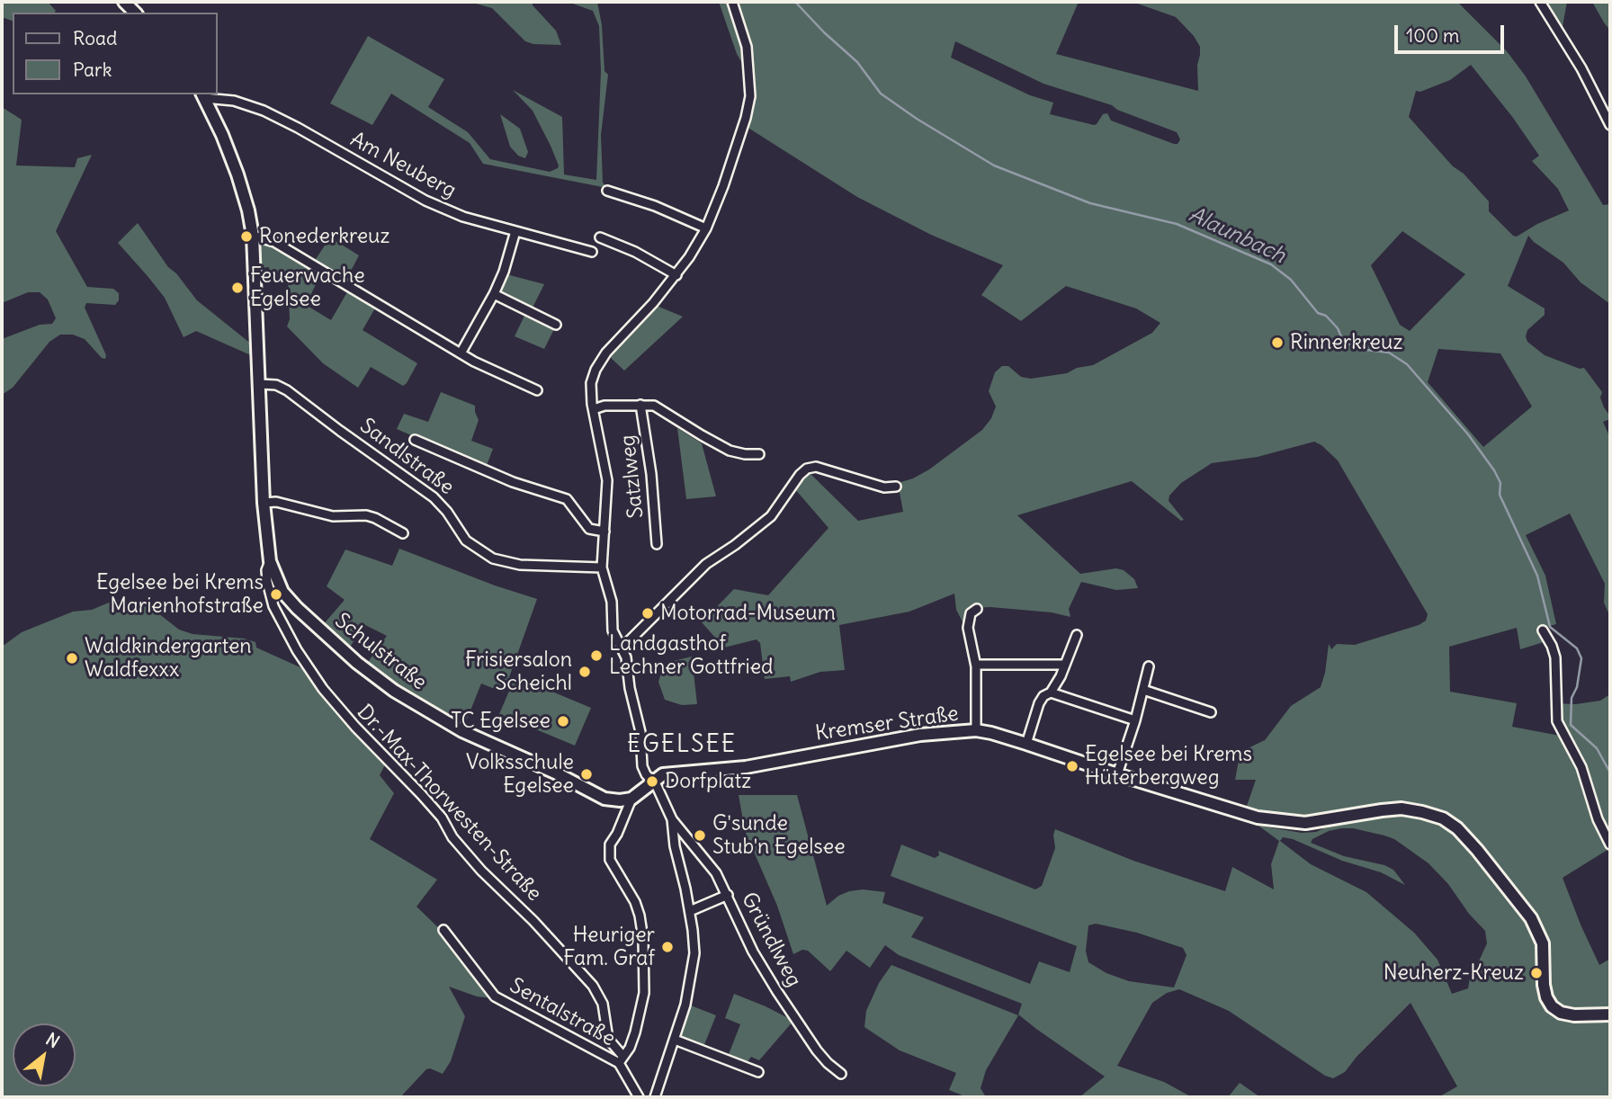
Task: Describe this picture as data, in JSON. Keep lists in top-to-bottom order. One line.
{"streets":{"street":["Am Neuberg","Sandlstraße","Satzlweg","Schulstraße","Kremser Straße","Dr.-Max-Thorwesten-Straße","Gründlweg","Sentalstraße"]},"crossings":[["Sandlstraße","Schulstraße"],["Schulstraße","Dr.-Max-Thorwesten-Straße"],["Dr.-Max-Thorwesten-Straße","Sentalstraße"]],"districts":["EGELSEE"],"water":["Alaunbach"],"places":["Ronederkreuz","Feuerwache Egelsee","Rinnerkreuz","Egelsee bei Krems Marienhofstraße","Motorrad-Museum","Landgasthof Lechner Gottfried","Waldkindergarten Waldfexxx","Frisiersalon Scheichl","TC Egelsee","Egelsee bei Krems Hüterbergweg","Volksschule Egelsee","Dorfplatz","G'sunde Stub'n Egelsee","Heuriger Fam. Graf","Neuherz-Kreuz"],"legend":["Road","Park"],"scale_bar":"100 m","north":"top right"}
